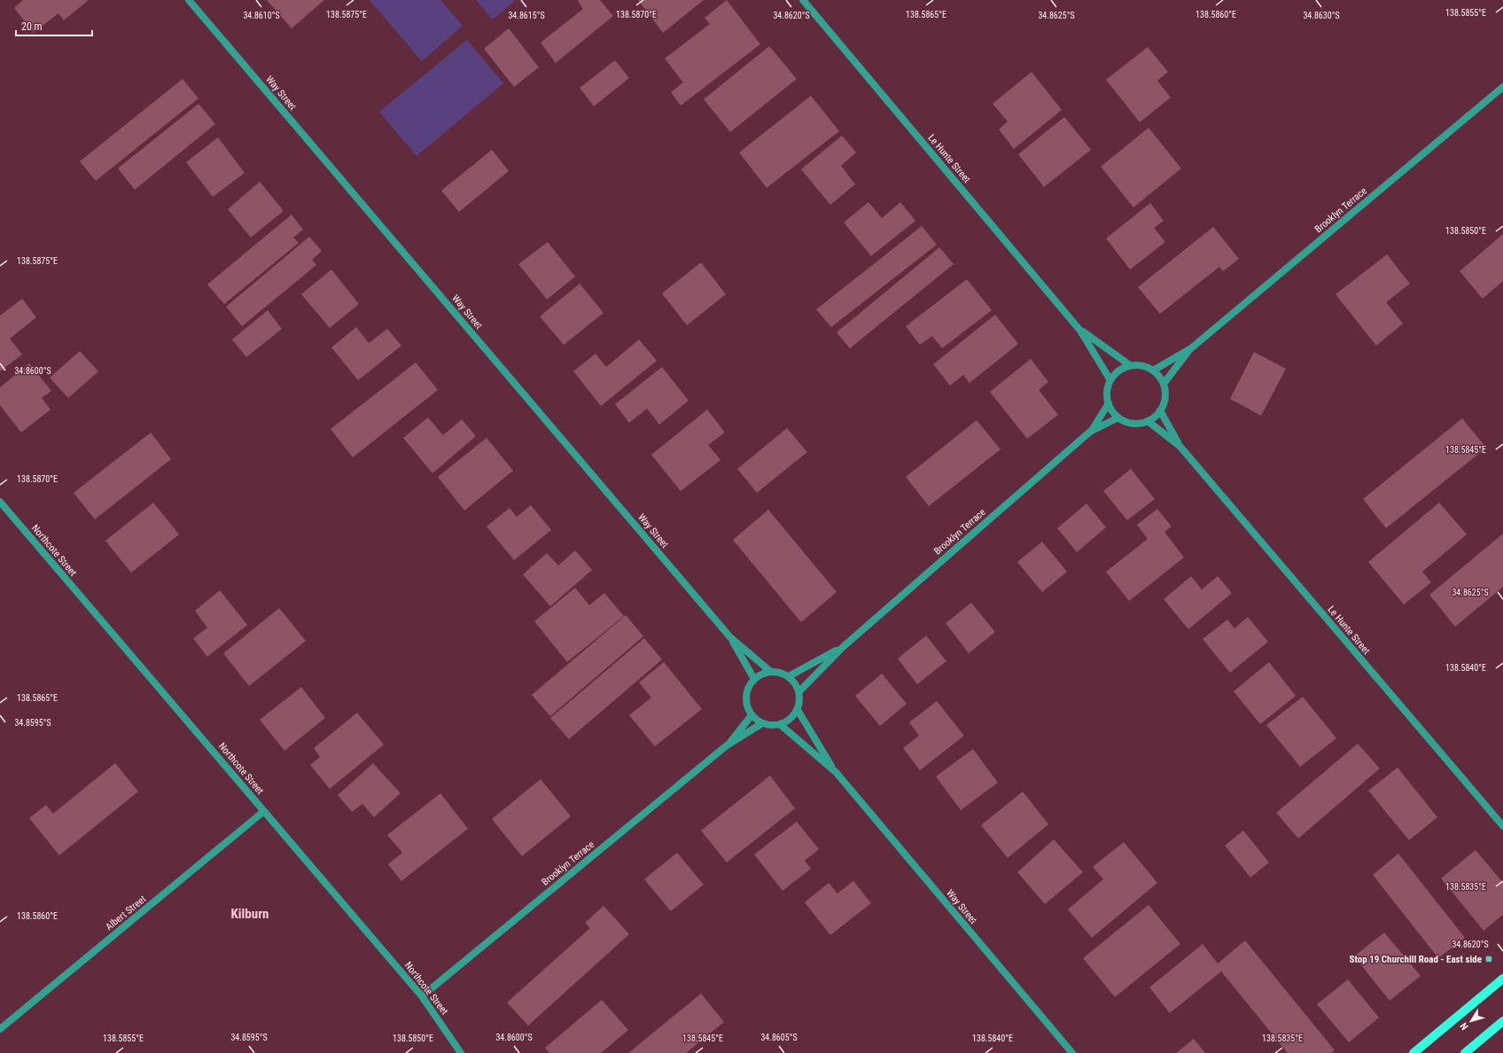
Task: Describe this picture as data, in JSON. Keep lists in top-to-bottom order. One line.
{"streets":{"street":["Way Street","Le Hunte Street","Brooklyn Terrace","Northcote Street","Albert Street"]},"crossings":[["Way Street","Brooklyn Terrace"],["Le Hunte Street","Brooklyn Terrace"],["Brooklyn Terrace","Northcote Street"],["Northcote Street","Albert Street"]],"districts":["Kilburn"],"places":{"transit":["Stop 19 Churchill Road - East side"]},"scale_bar":"20 m","north":"bottom left","coordinates":["138.5855°E","138.5875°E","138.5870°E","138.5865°E","138.5860°E","34.8610°S","34.8615°S","34.8620°S","34.8625°S","34.8630°S","138.5850°E","34.8600°S","138.5845°E","138.5840°E","34.8595°S","138.5835°E","34.8605°S"]}
